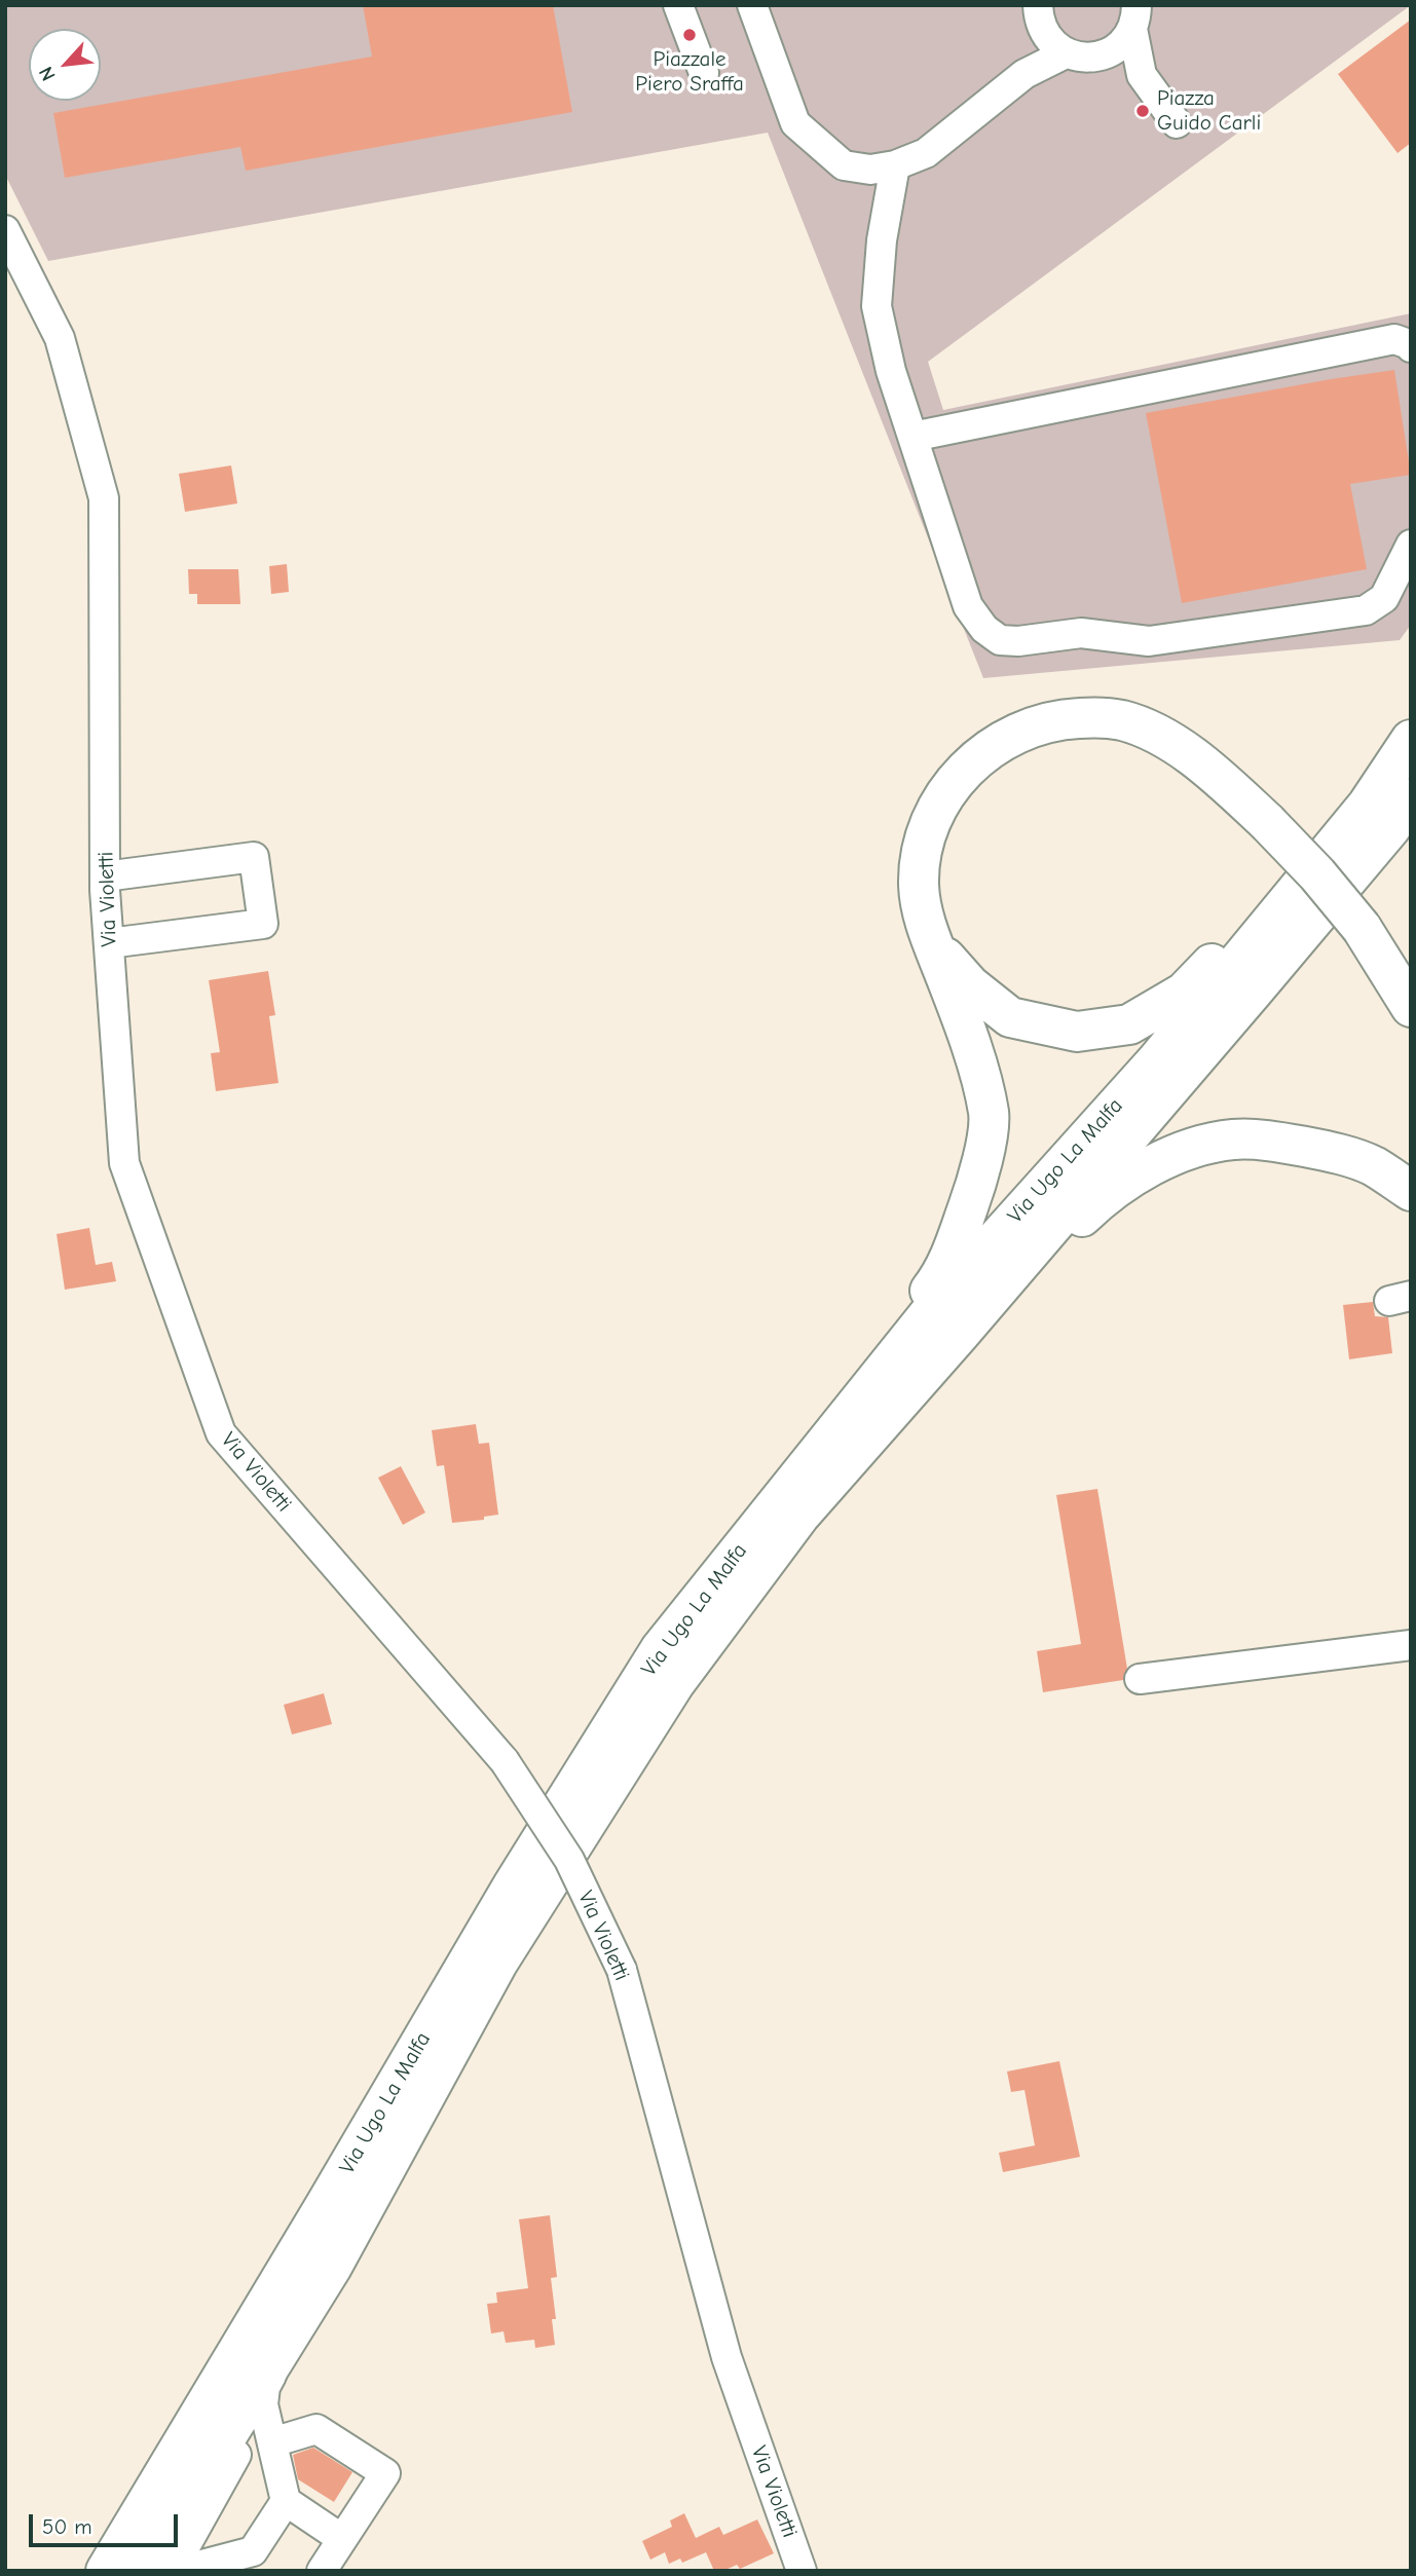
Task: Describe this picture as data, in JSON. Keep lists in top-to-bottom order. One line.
{"streets":{"highway":["Via Ugo La Malfa"],"street":["Via Violetti"]},"places":["Piazzale Piero Sraffa","Piazza Guido Carli"],"scale_bar":"50 m","north":"bottom left"}
